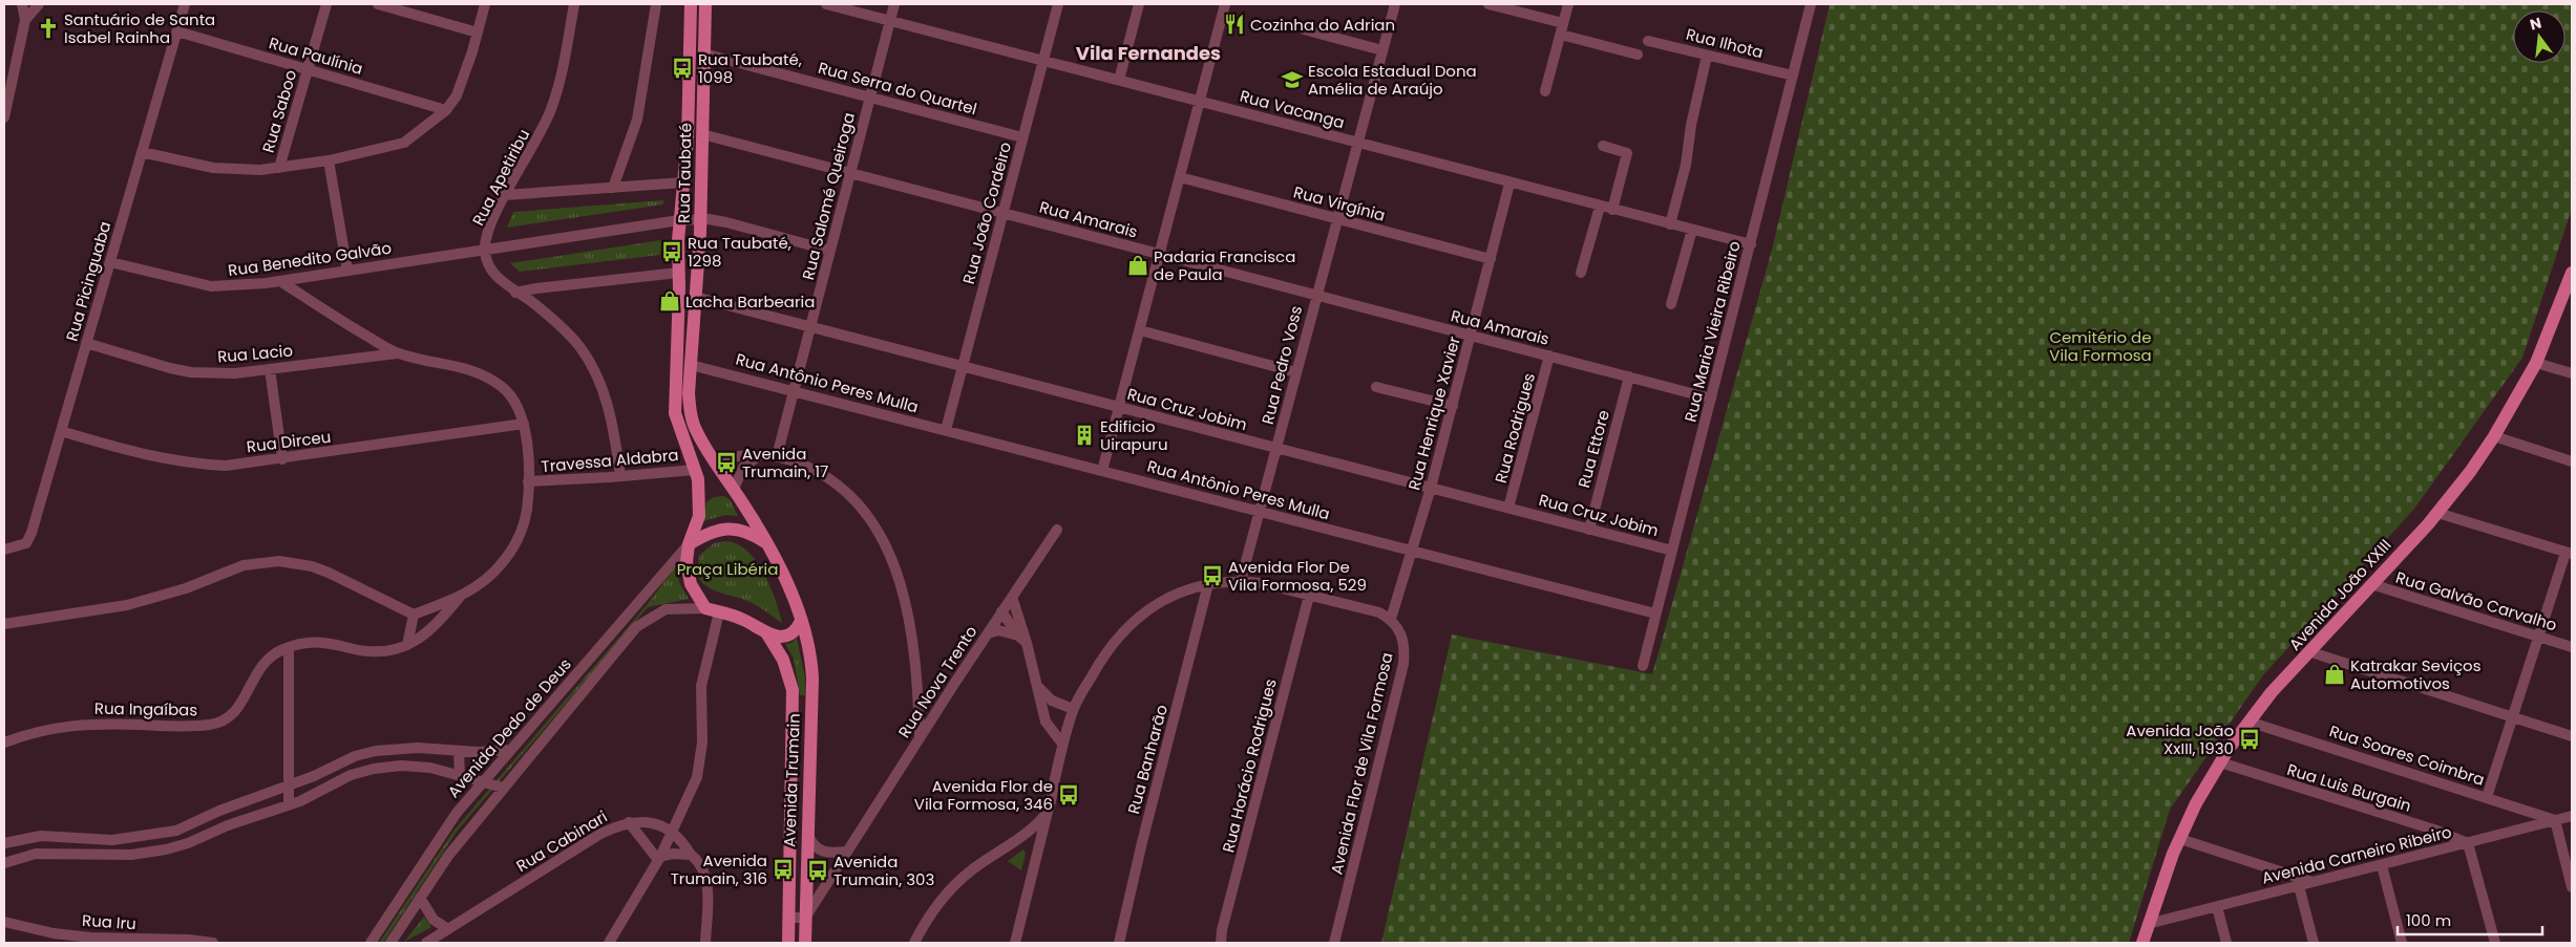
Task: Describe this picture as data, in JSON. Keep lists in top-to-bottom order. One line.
{"streets":{"main road":["Rua Taubaté","Avenida João XXIII","Avenida Trumain"],"street":["Rua Ilhota","Rua Paulínia","Rua Serra do Quartel","Rua Vacanga","Rua Saboo","Rua Apetiribu","Rua Salomé Queiroga","Rua Virgínia","Rua João Cordeiro","Rua Amarais","Rua Benedito Galvão","Rua Picinguaba","Rua Maria Vieira Ribeiro","Rua Lacio","Rua Pedro Voss","Rua Antônio Peres Mulla","Rua Cruz Jobim","Rua Henrique Xavier","Rua Rodrigues","Rua Dirceu","Rua Ettore","Travessa Aldabra","Rua Galvão Carvalho","Rua Nova Trento","Rua Ingaíbas","Avenida Dedo de Deus","Rua Soares Coimbra","Rua Banharão","Avenida Flor de Vila Formosa","Rua Horácio Rodrigues","Rua Luis Burgain","Rua Cabinari","Avenida Carneiro Ribeiro","Rua Iru"]},"crossings":[["Rua Ilhota","Rua Maria Vieira Ribeiro"],["Rua Paulínia","Rua Saboo"],["Rua Paulínia","Rua Picinguaba"],["Rua Serra do Quartel","Rua Taubaté"],["Rua Serra do Quartel","Rua Salomé Queiroga"],["Rua Serra do Quartel","Rua João Cordeiro"],["Rua Vacanga","Rua Salomé Queiroga"],["Rua Vacanga","Rua João Cordeiro"],["Rua Vacanga","Rua Maria Vieira Ribeiro"],["Rua Vacanga","Rua Pedro Voss"],["Rua Vacanga","Rua Henrique Xavier"],["Rua Taubaté","Rua Amarais"],["Rua Taubaté","Rua Benedito Galvão"],["Rua Taubaté","Rua Antônio Peres Mulla"],["Rua Taubaté","Rua Cruz Jobim"],["Rua Taubaté","Travessa Aldabra"],["Rua Taubaté","Avenida Dedo de Deus"],["Rua Apetiribu","Rua Benedito Galvão"],["Rua Apetiribu","Travessa Aldabra"],["Rua Salomé Queiroga","Rua Amarais"],["Rua Salomé Queiroga","Rua Benedito Galvão"],["Rua Salomé Queiroga","Rua Antônio Peres Mulla"],["Rua Salomé Queiroga","Rua Cruz Jobim"],["Rua Virgínia","Rua Pedro Voss"],["Rua Virgínia","Rua Henrique Xavier"],["Rua João Cordeiro","Rua Amarais"],["Rua João Cordeiro","Rua Antônio Peres Mulla"],["Rua João Cordeiro","Rua Cruz Jobim"],["Rua Amarais","Rua Maria Vieira Ribeiro"],["Rua Amarais","Rua Pedro Voss"],["Rua Amarais","Rua Henrique Xavier"],["Rua Amarais","Rua Rodrigues"],["Rua Amarais","Rua Ettore"],["Rua Benedito Galvão","Rua Picinguaba"],["Rua Picinguaba","Rua Lacio"],["Rua Picinguaba","Rua Dirceu"],["Rua Maria Vieira Ribeiro","Rua Antônio Peres Mulla"],["Rua Maria Vieira Ribeiro","Rua Cruz Jobim"],["Rua Pedro Voss","Rua Antônio Peres Mulla"],["Rua Pedro Voss","Rua Cruz Jobim"],["Rua Antônio Peres Mulla","Rua Henrique Xavier"],["Rua Cruz Jobim","Rua Henrique Xavier"],["Rua Cruz Jobim","Rua Rodrigues"],["Rua Cruz Jobim","Rua Ettore"],["Rua Henrique Xavier","Avenida Flor de Vila Formosa"],["Avenida João XXIII","Rua Galvão Carvalho"],["Avenida João XXIII","Rua Soares Coimbra"],["Avenida João XXIII","Rua Luis Burgain"],["Avenida João XXIII","Avenida Carneiro Ribeiro"],["Rua Nova Trento","Avenida Trumain"],["Rua Soares Coimbra","Avenida Carneiro Ribeiro"],["Rua Luis Burgain","Avenida Carneiro Ribeiro"]],"districts":["Vila Fernandes"],"parks":["Cemitério de Vila Formosa","Praça Libéria"],"places":{"restaurant":["Cozinha do Adrian"],"church":["Santuário de Santa Isabel Rainha"],"bus stop":["Rua Taubaté, 1098","Rua Taubaté, 1298","Avenida Trumain, 17","Avenida Flor De Vila Formosa, 529","Avenida João XxIII, 1930","Avenida Flor de Vila Formosa, 346","Avenida Trumain, 316","Avenida Trumain, 303"],"school or university":["Escola Estadual Dona Amélia de Araújo"],"shop":["Padaria Francisca de Paula","Lacha Barbearia","Katrakar Seviços Automotivos"],"building":["Edificio Uirapuru"]},"scale_bar":"100 m","north":"top"}
